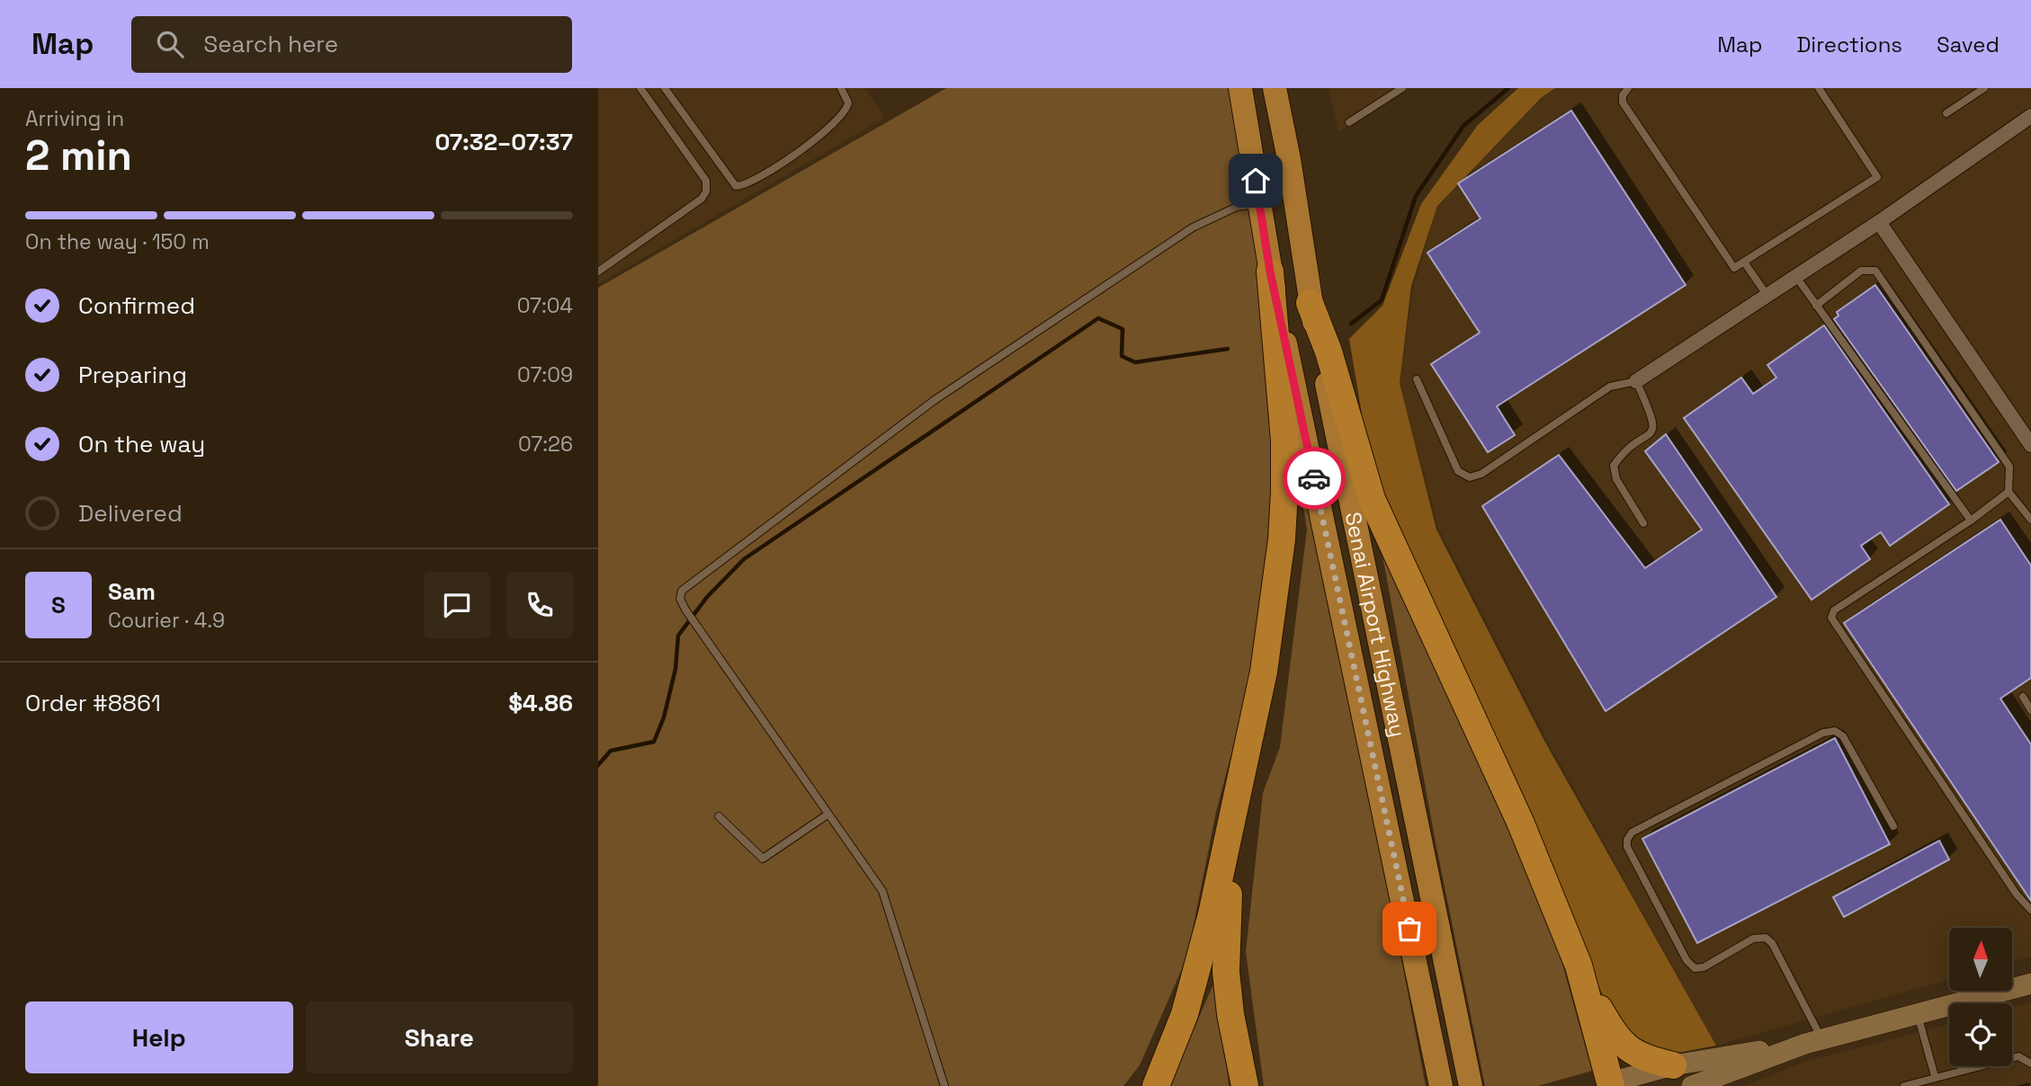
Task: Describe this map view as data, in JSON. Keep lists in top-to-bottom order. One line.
{"streets":{"highway":["Senai Airport Highway"]},"north":"top","page":{"header":"Map","search":"Search here","nav":["Map","Directions","Saved"],"heading":["2 min","Arriving in","07:32–07:37"],"panel":["Sam","Courier · 4.9","Order #8861","$4.86"],"bar":"On the way · 150 m","list":[["Confirmed","07:04"],["Preparing","07:09"],["On the way","07:26"],"Delivered"],"round":"S","buttons":["Help","Share"]}}
